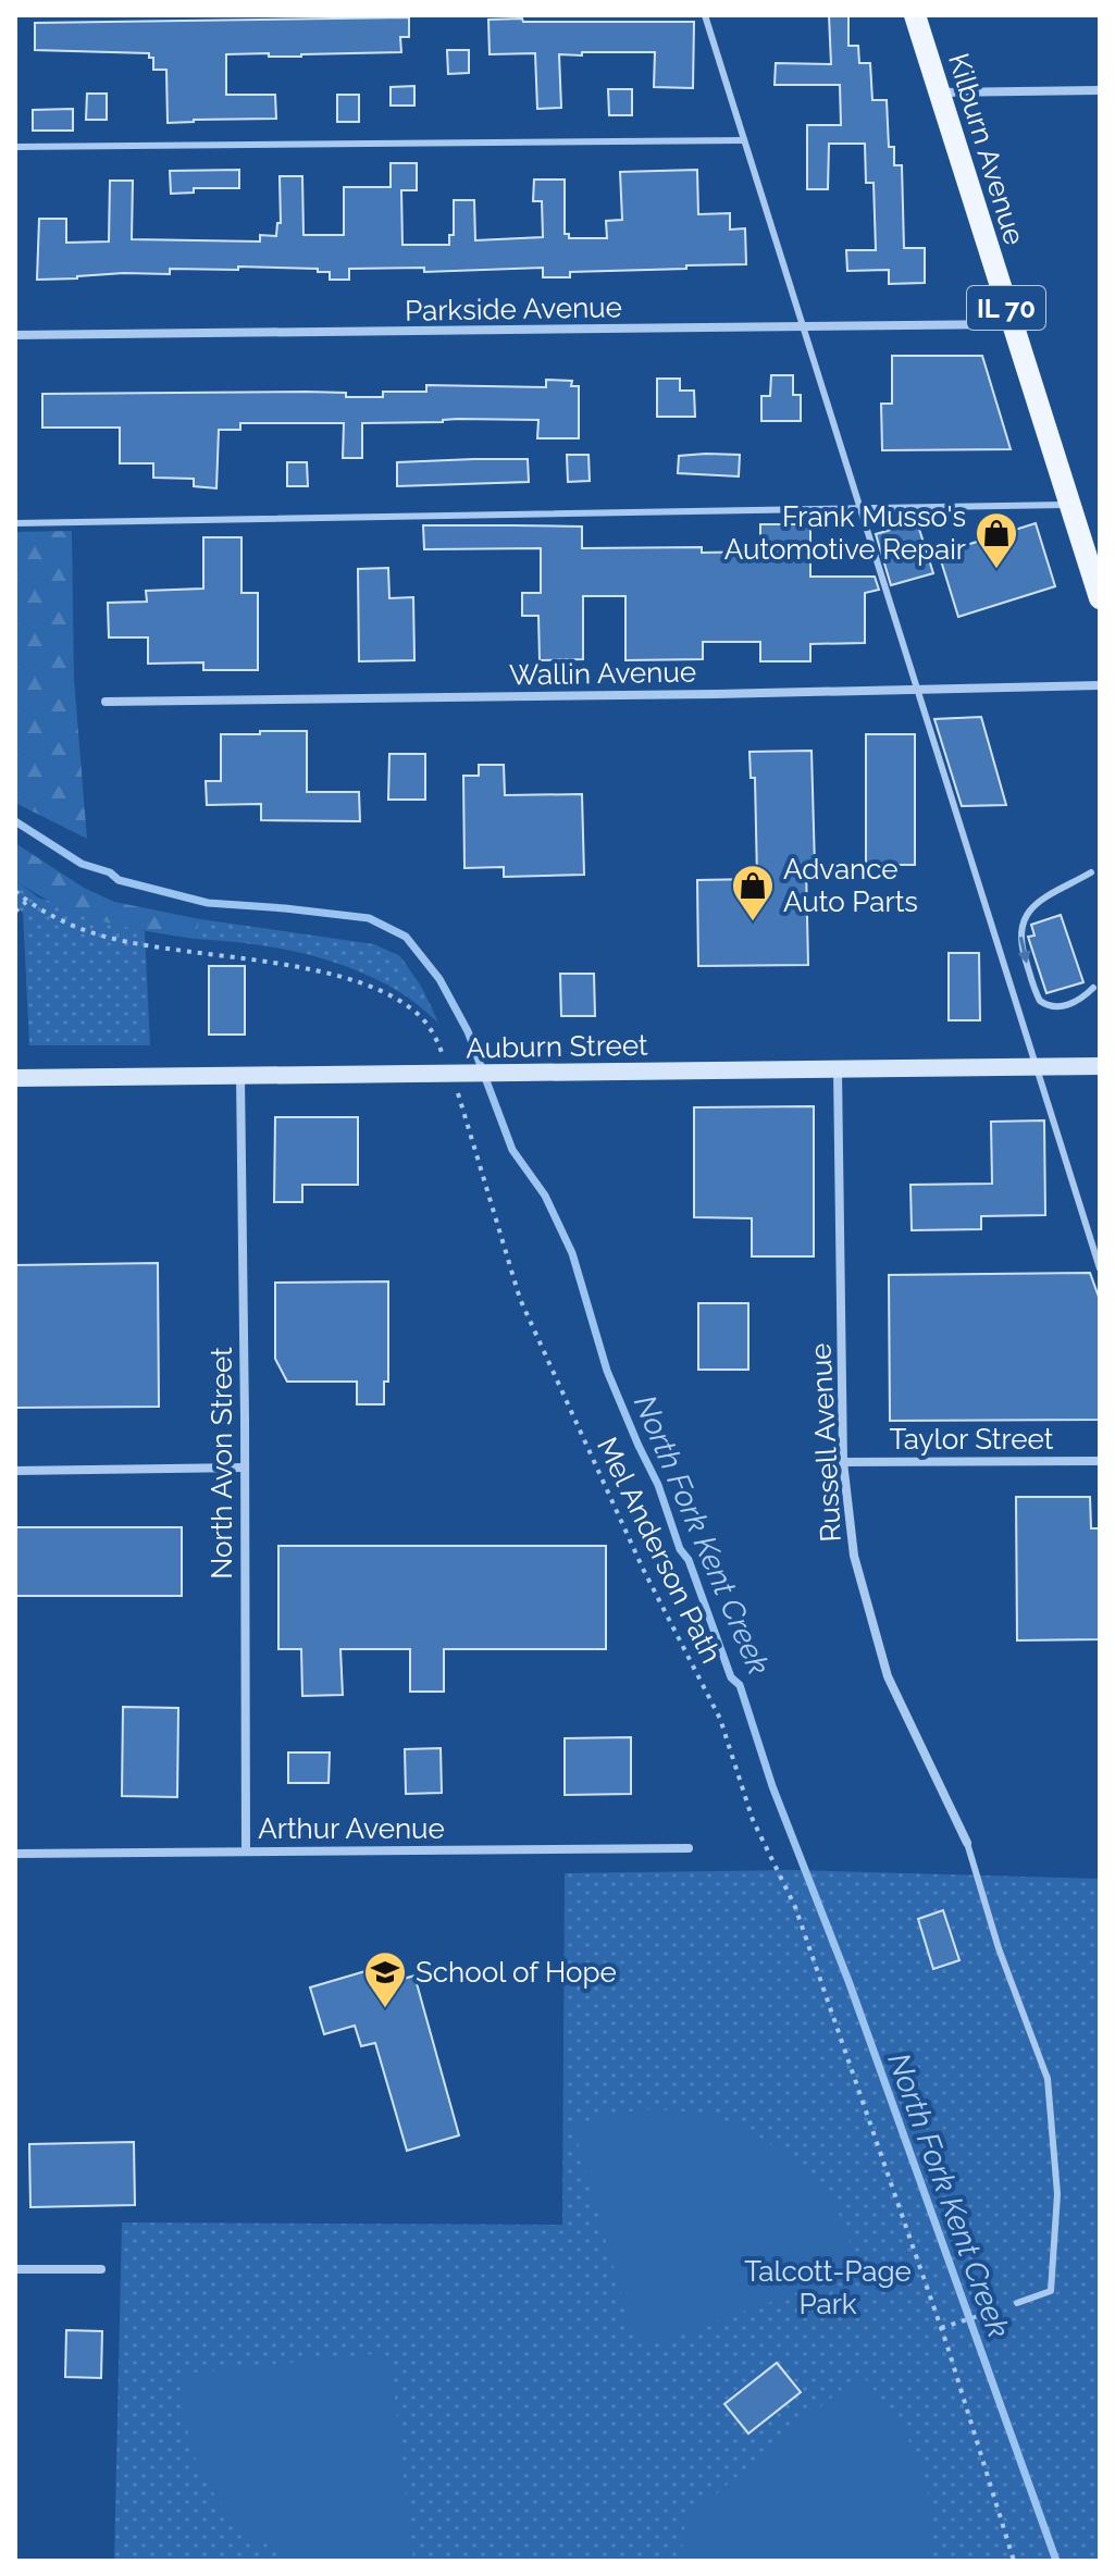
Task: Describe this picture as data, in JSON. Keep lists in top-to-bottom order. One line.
{"streets":{"main road":["Kilburn Avenue","IL 70","Auburn Street"],"street":["Parkside Avenue","Wallin Avenue","Taylor Street","Russell Avenue","North Avon Street","Arthur Avenue"],"path":["Mel Anderson Path"]},"crossings":[["Kilburn Avenue","Parkside Avenue"],["Auburn Street","Russell Avenue"],["Auburn Street","North Avon Street"],["Taylor Street","Russell Avenue"],["North Avon Street","Arthur Avenue"]],"water":["North Fork Kent Creek"],"parks":["Talcott-Page Park"],"places":{"shop":["Frank Musso's Automotive Repair","Advance Auto Parts"],"school or university":["School of Hope"]}}
